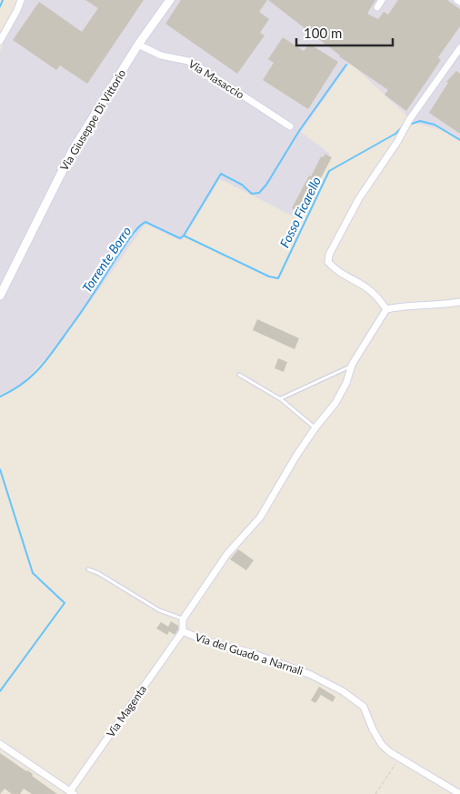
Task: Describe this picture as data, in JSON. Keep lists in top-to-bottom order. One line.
{"streets":{"street":["Via Masaccio","Via Giuseppe Di Vittorio","Via del Guado a Narnali","Via Magenta"]},"crossings":[["Via Masaccio","Via Giuseppe Di Vittorio"],["Via del Guado a Narnali","Via Magenta"]],"water":["Fosso Ficarello","Torrente Borro"],"scale_bar":"100 m"}
